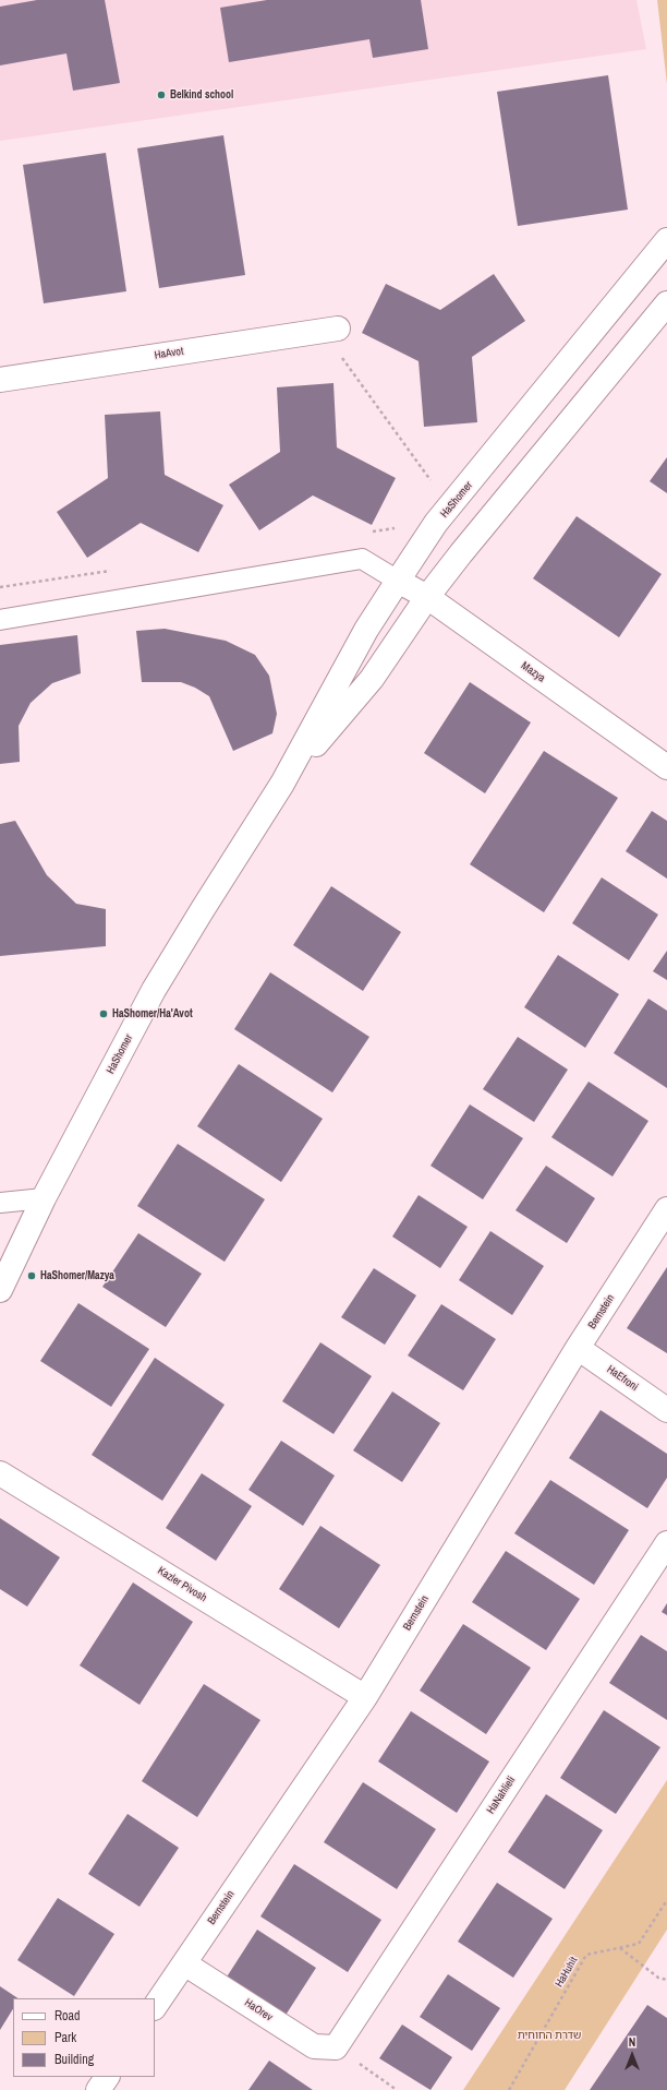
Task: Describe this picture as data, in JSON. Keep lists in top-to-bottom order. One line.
{"streets":{"street":["HaAvot","HaShomer","Mazya","Bernstein","HaEfroni","Kazler Pivosh","HaNahlieli","HaOrev"],"path":["HaHuhit"]},"crossings":[["HaShomer","Mazya"],["Bernstein","HaEfroni"],["Bernstein","Kazler Pivosh"],["Bernstein","HaOrev"],["HaNahlieli","HaOrev"]],"parks":["שדרת החוחית"],"places":["Belkind school","HaShomer/Ha'Avot","HaShomer/Mazya"],"legend":["Road","Park","Building"],"north":"top"}
